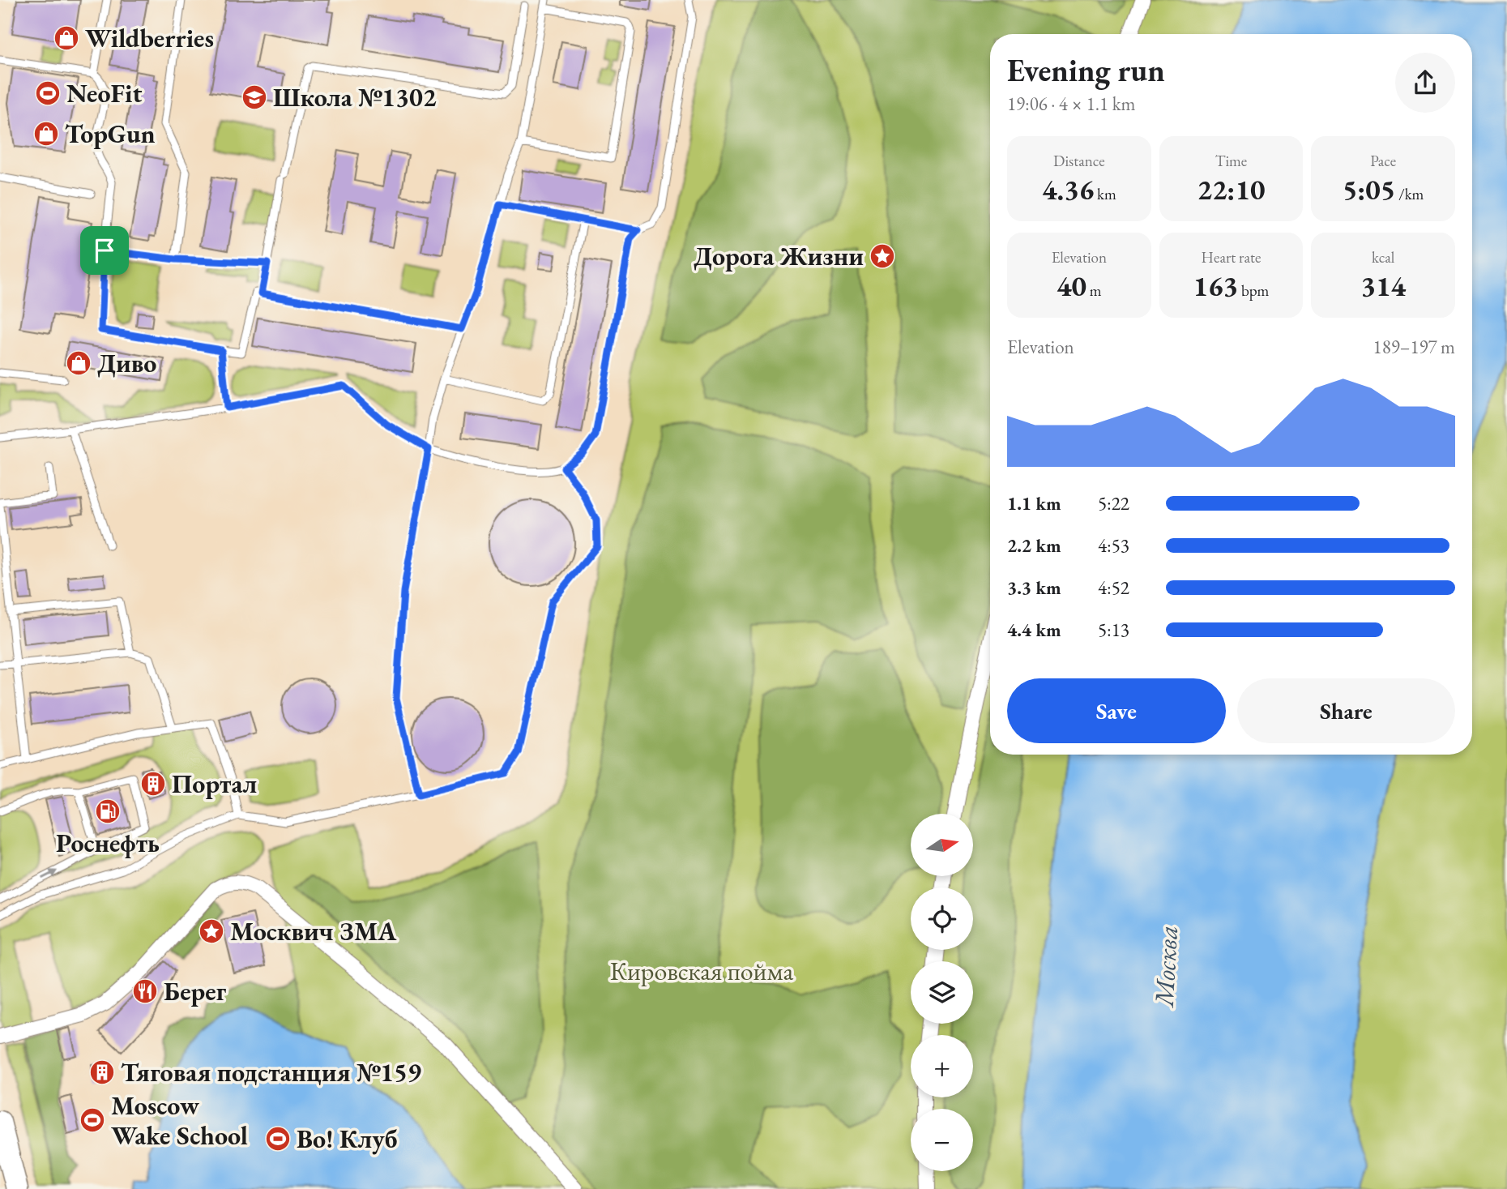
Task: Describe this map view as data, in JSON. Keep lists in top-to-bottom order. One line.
{"water":["Москва"],"parks":["Кировская пойма"],"places":{"shop":["Wildberries","TopGun","Диво"],"sports":["NeoFit","Moscow Wake School","Во! Клуб"],"school or university":["Школа №1302"],"place":["Дорога Жизни","Москвич ЗМА"],"building":["Портал","Тяговая подстанция №159"],"fuel station":["Роснефть"],"restaurant":["Берег"]},"north":"right","page":{"heading":["Evening run","19:06 · 4 × 1.1 km"],"stats":[["Distance","4.36 km"],["Time","22:10"],["Pace","5:05 /km"],["Elevation","40 m"],["Heart rate","163 bpm"],["kcal","314"]],"chart":["Elevation","189–197 m"],"list":[{"name":"1.1 km","note":"5:22"},{"name":"2.2 km","note":"4:53"},{"name":"3.3 km","note":"4:52"},{"name":"4.4 km","note":"5:13"}],"buttons":["Save","Share"],"map_buttons":["+","−"]}}
